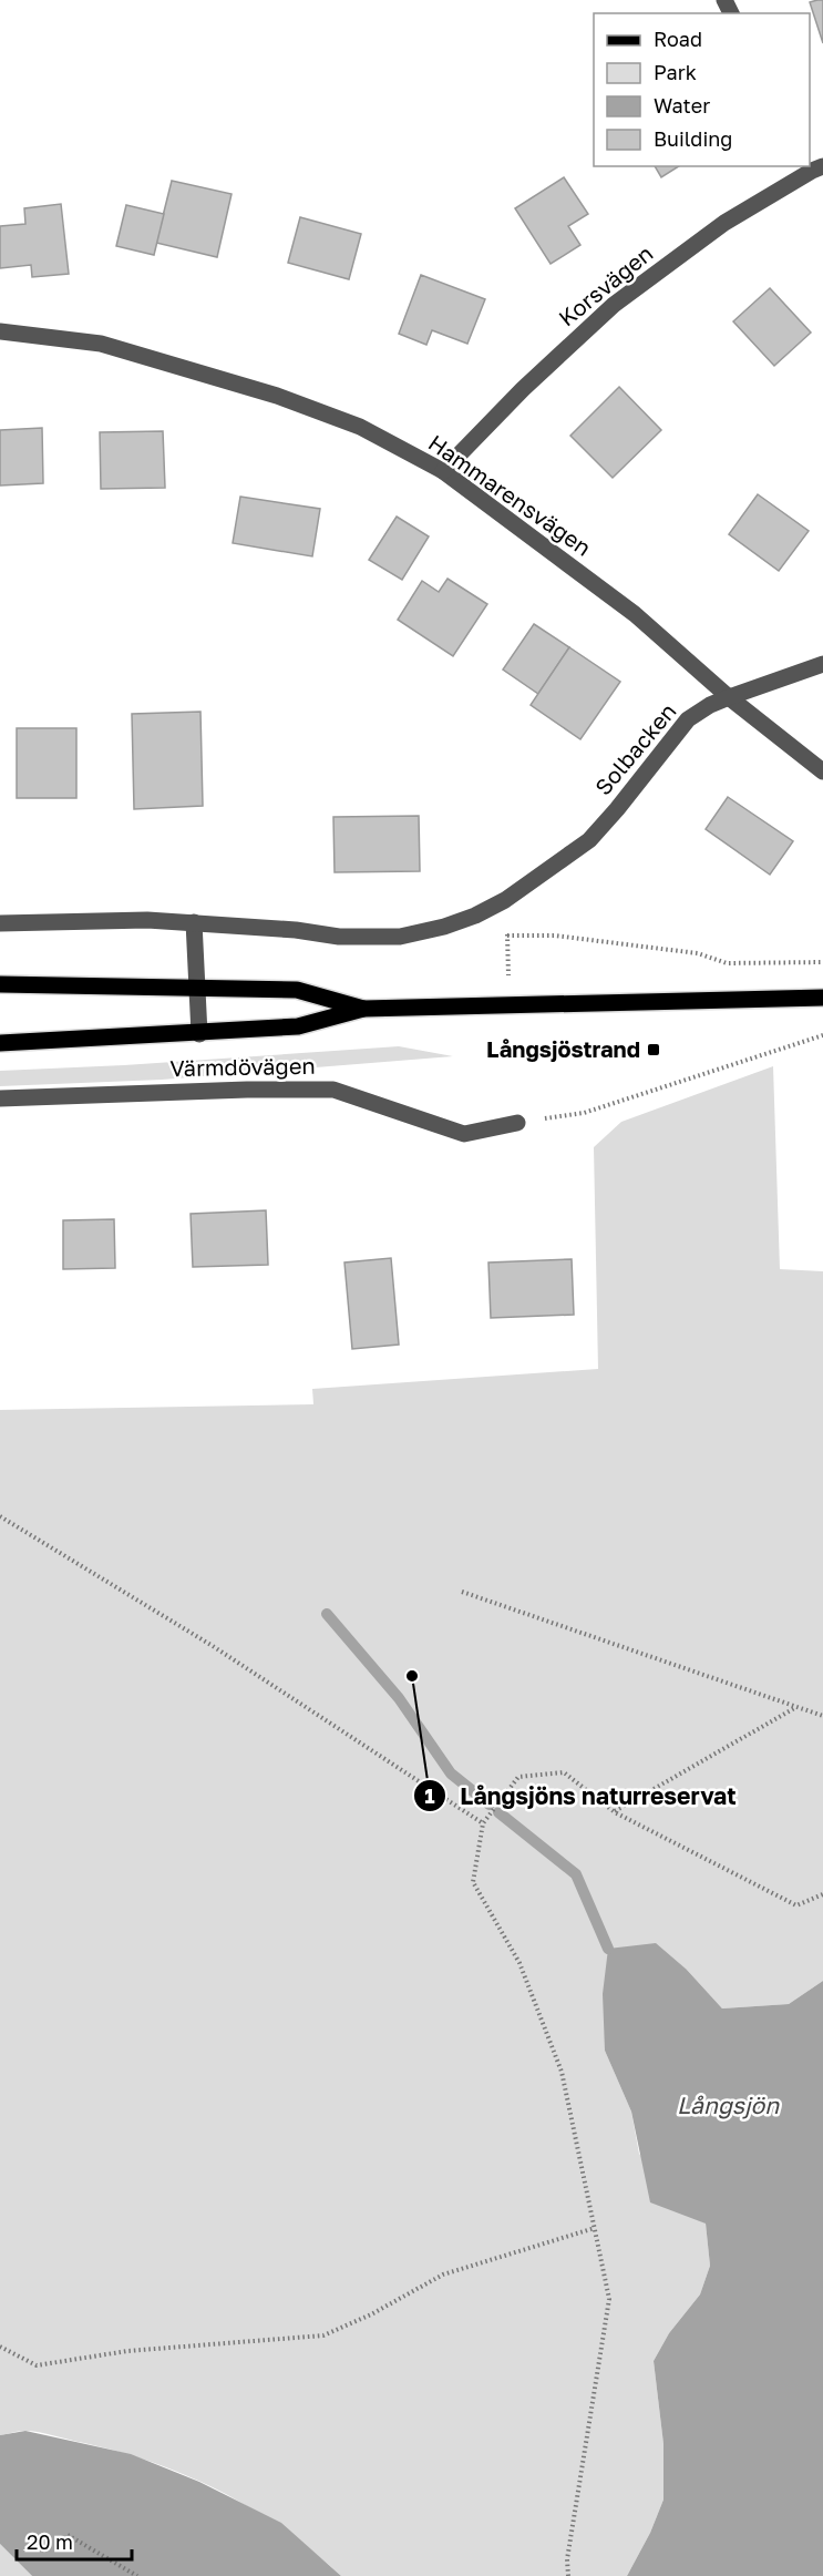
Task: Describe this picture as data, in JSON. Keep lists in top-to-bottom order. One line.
{"streets":{"main road":["Värmdövägen"],"street":["Korsvägen","Hammarensvägen","Solbacken"]},"crossings":[["Korsvägen","Hammarensvägen"],["Hammarensvägen","Solbacken"]],"water":["Långsjön"],"places":{"transit":["Långsjöstrand"],"other":["Långsjöns naturreservat"]},"legend":["Road","Park","Water","Building"],"scale_bar":"20 m"}
